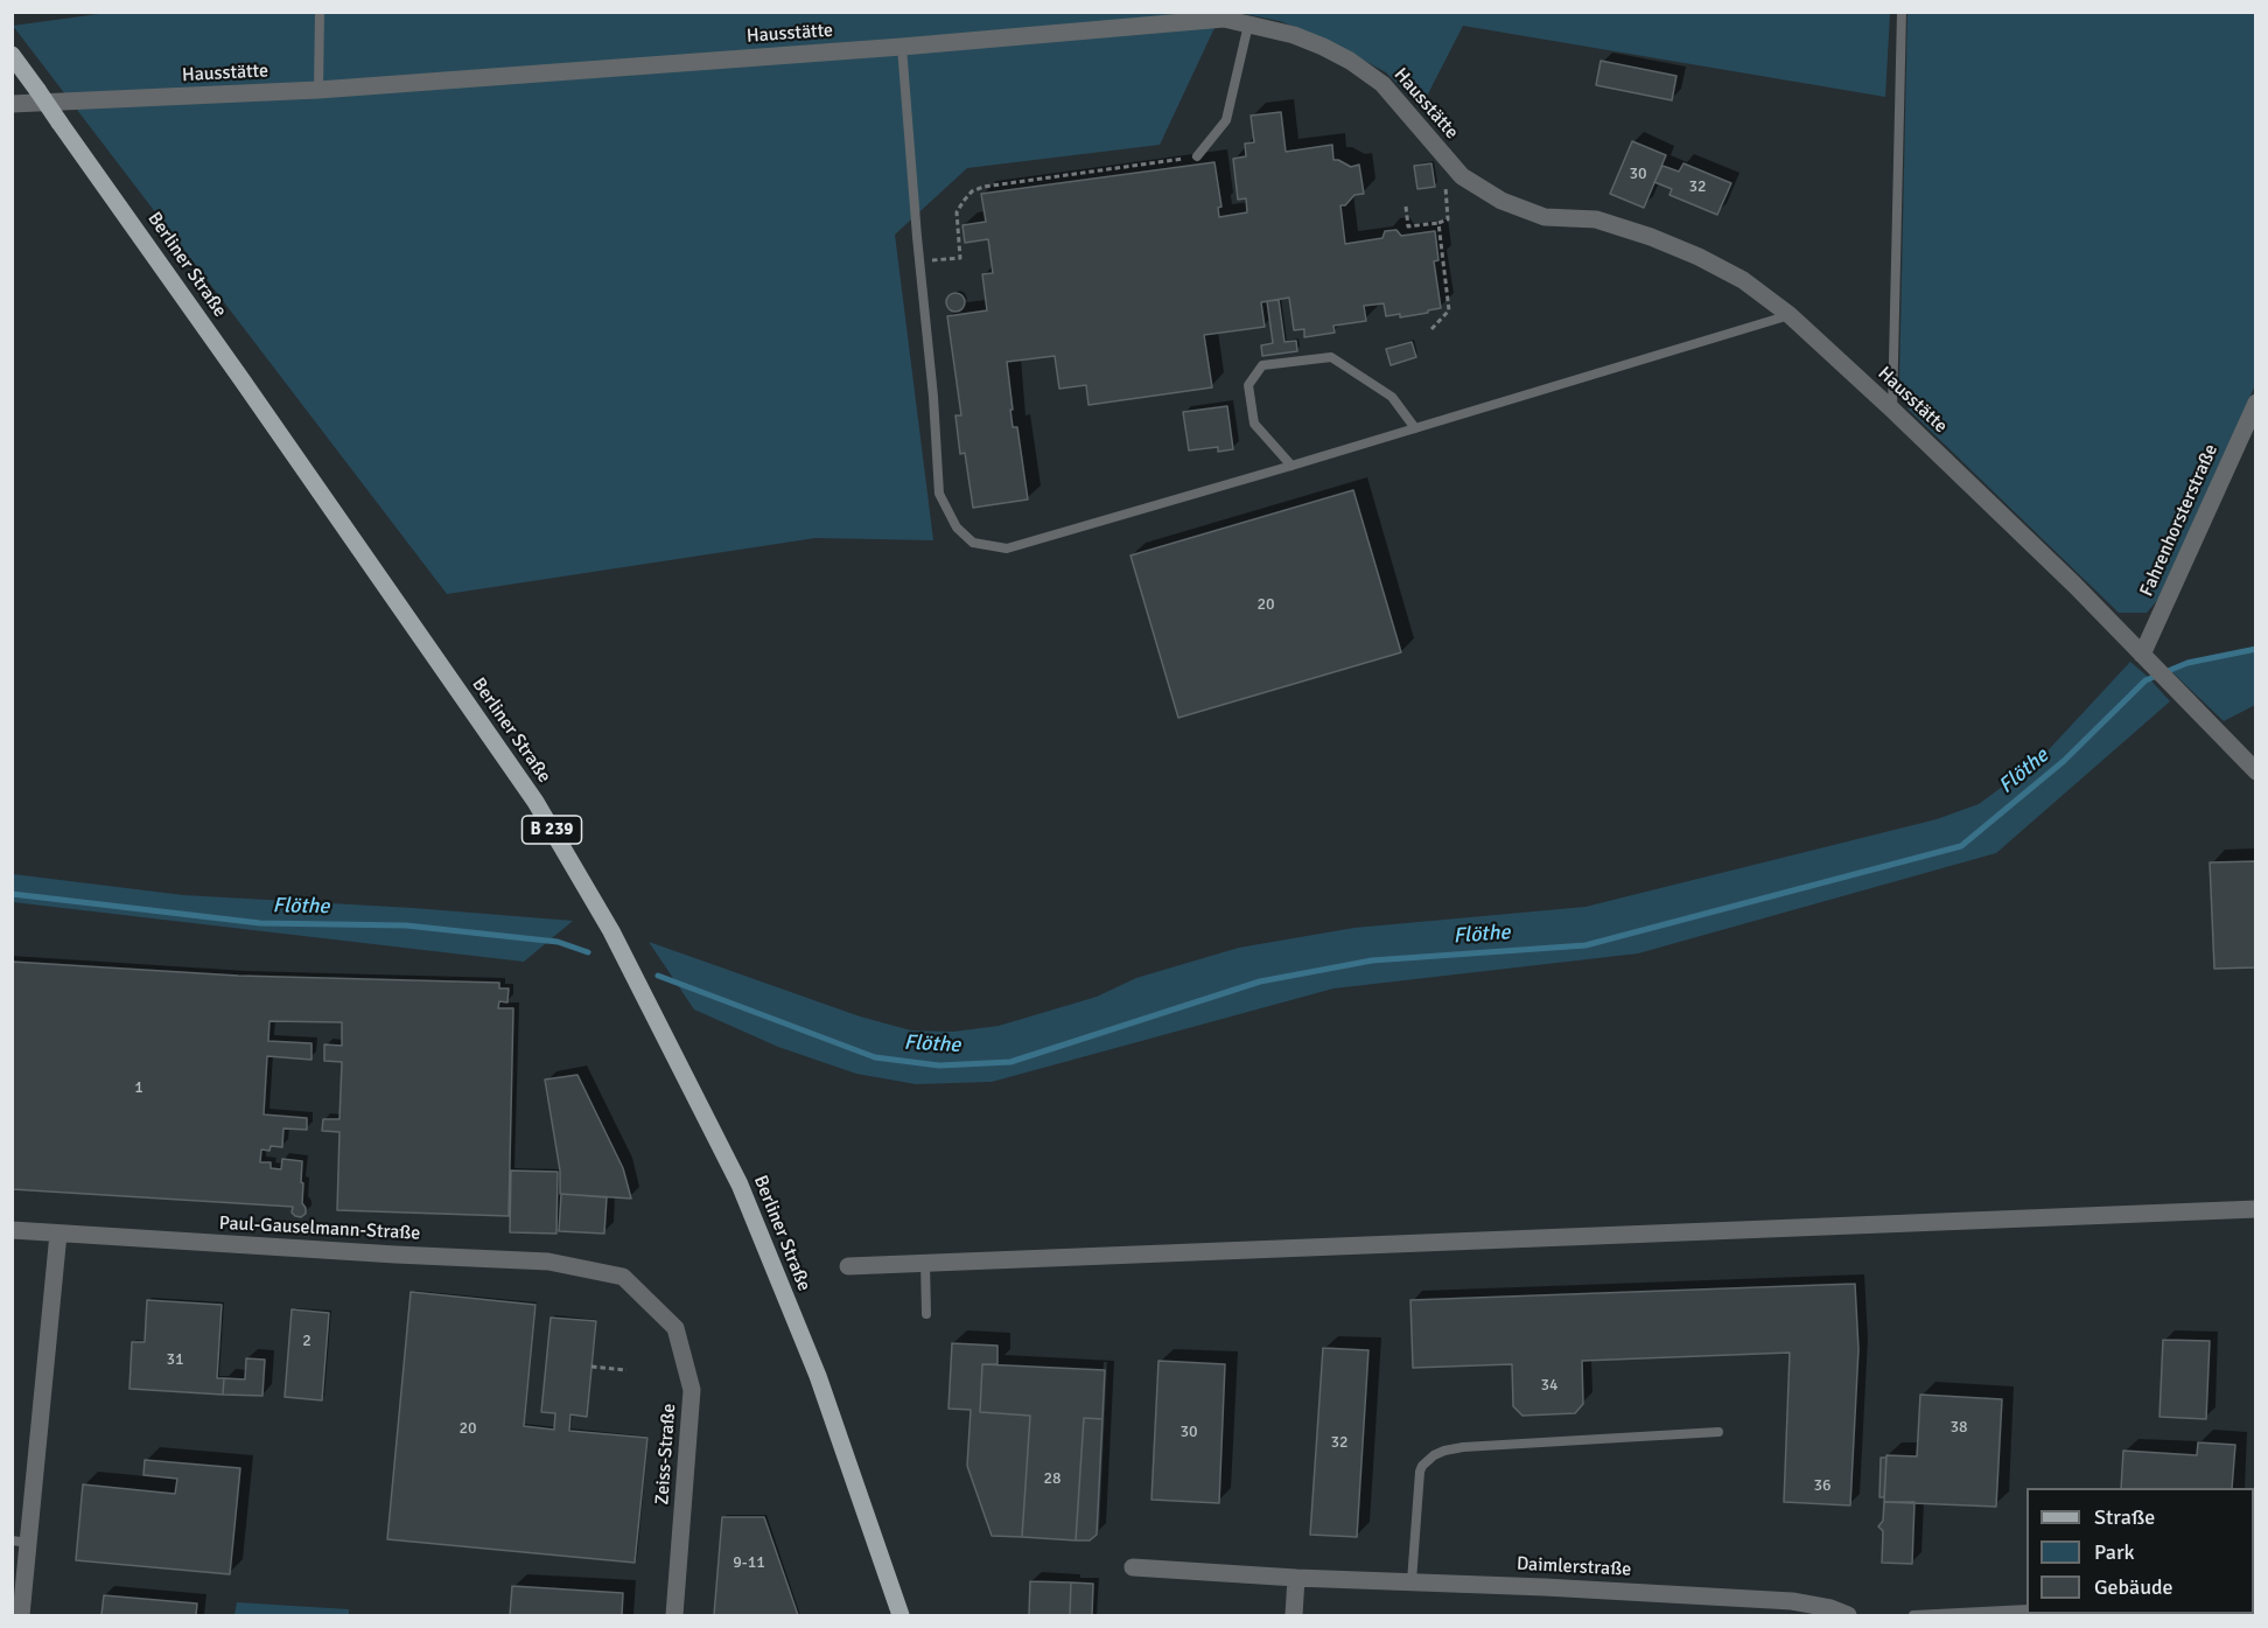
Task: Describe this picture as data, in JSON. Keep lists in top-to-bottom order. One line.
{"streets":{"main road":["Berliner Straße","B 239"],"street":["Hausstätte","Fahrenhorsterstraße","Paul-Gauselmann-Straße","Zeiss-Straße","Daimlerstraße"]},"crossings":[["Hausstätte","Fahrenhorsterstraße"],["Paul-Gauselmann-Straße","Zeiss-Straße"]],"water":["Flöthe"],"house_numbers":["30","32","20","1","2","31","34","38","20","30","32","28","36","9-11"],"legend":["Straße","Park","Gebäude"]}
